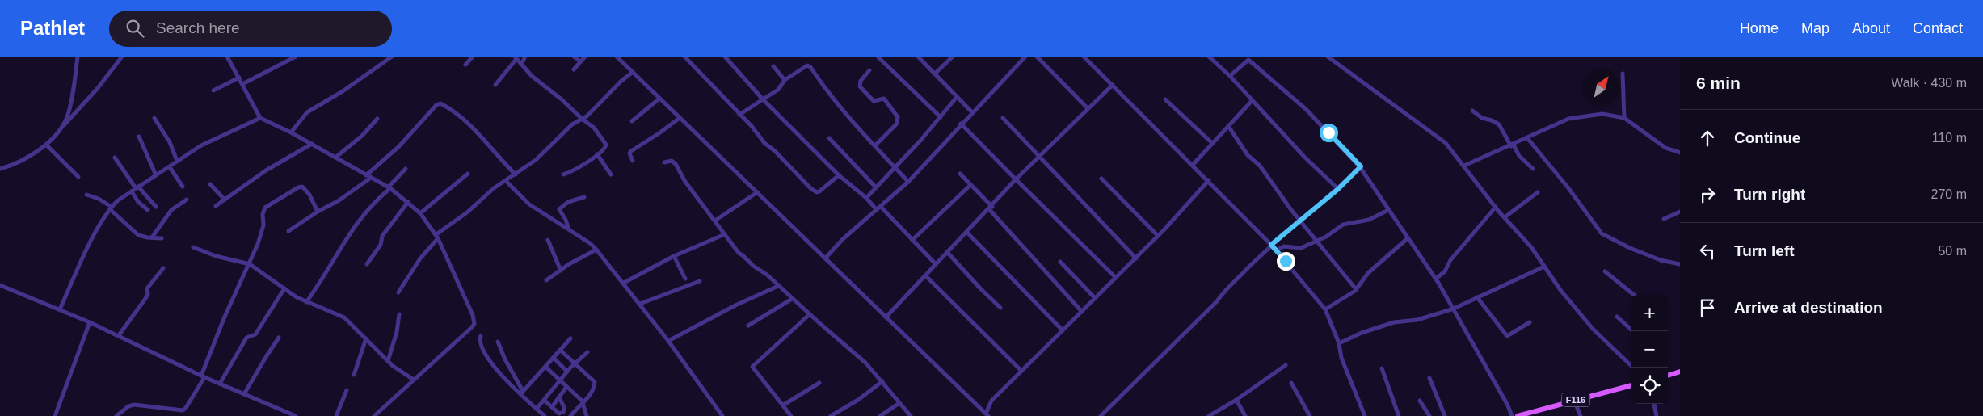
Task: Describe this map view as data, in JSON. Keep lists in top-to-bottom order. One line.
{"streets":{"main road":["F116"]},"north":"top right","page":{"header":"Pathlet","search":"Search here","nav":["Home","Map","About","Contact"],"heading":["6 min","Walk · 430 m"],"list":[["Continue","110 m"],["Turn right","270 m"],["Turn left","50 m"],"Arrive at destination"],"map_buttons":["+","−"]}}
